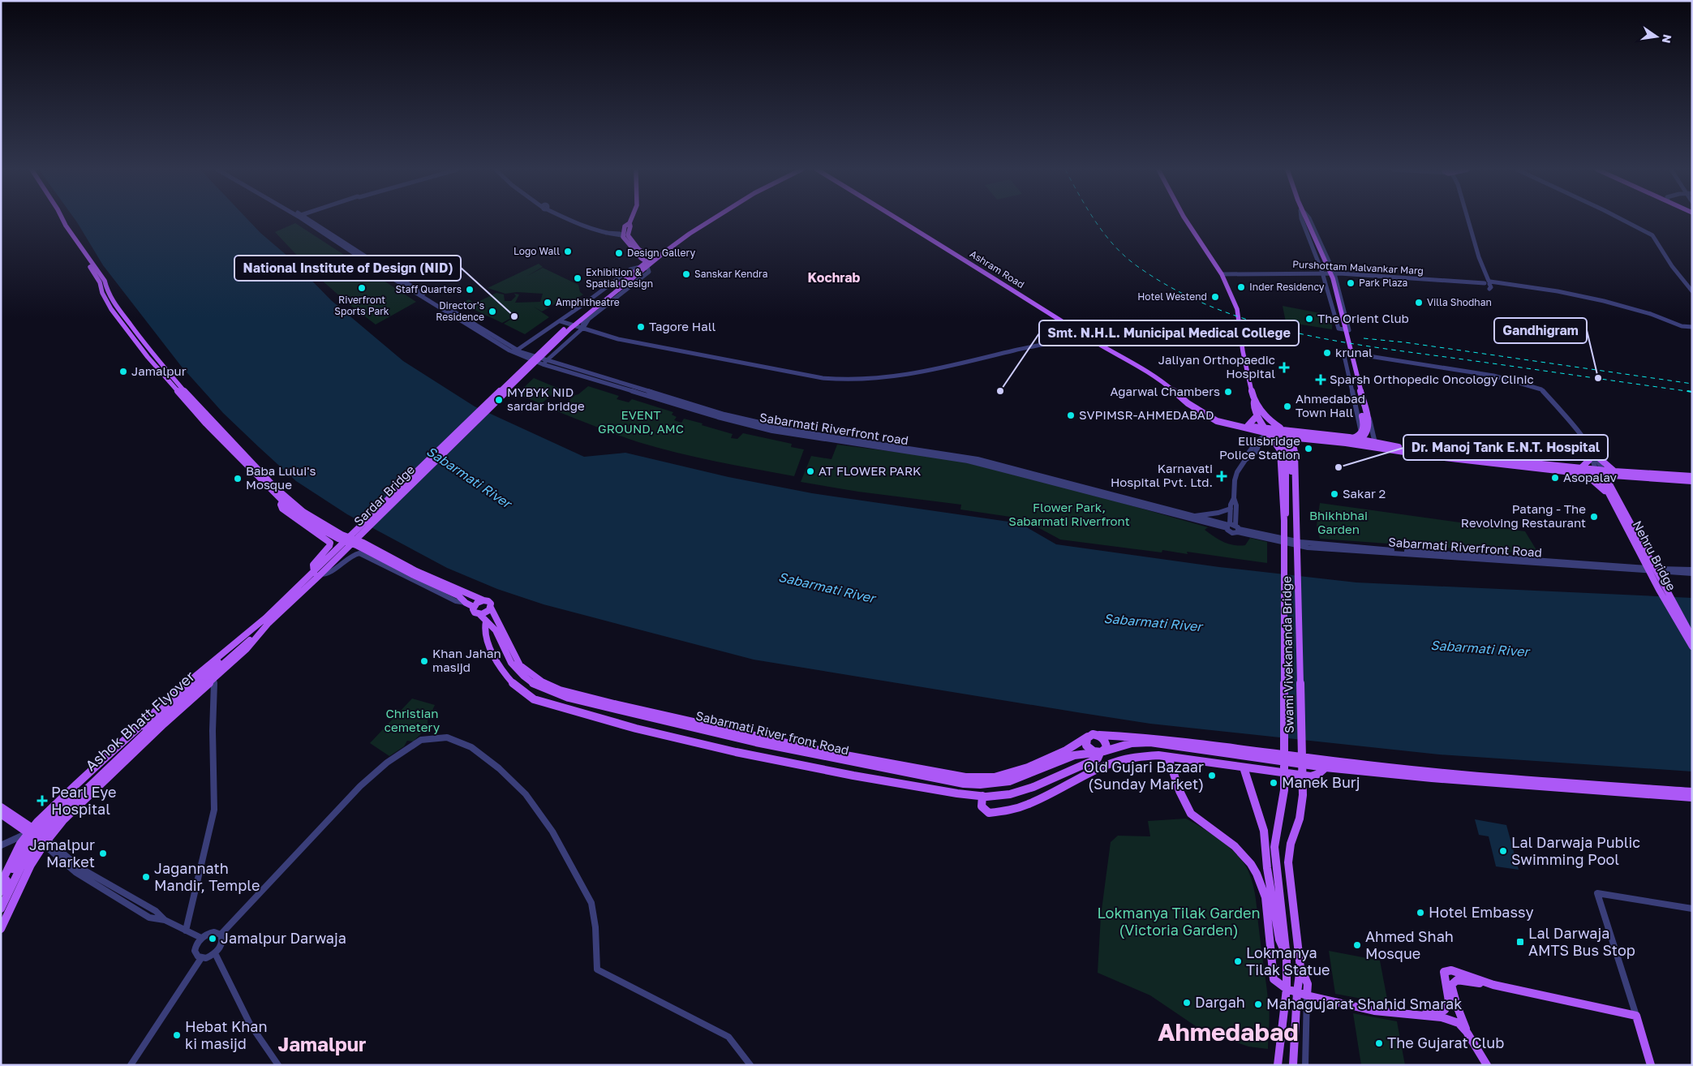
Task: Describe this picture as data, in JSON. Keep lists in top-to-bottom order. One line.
{"streets":{"main road":["Ashram Road","Sardar Bridge","Nehru Bridge","Swami Vivekananda Bridge","Ashok Bhatt Flyover","Sabarmati River front Road"],"street":["Purshottam Malvankar Marg","Sabarmati Riverfront road","Sabarmati Riverfront Road"]},"crossings":[["Ashram Road","Nehru Bridge"],["Sabarmati Riverfront road","Sabarmati Riverfront Road"],["Sardar Bridge","Ashok Bhatt Flyover"]],"districts":["Kochrab","Ahmedabad","Jamalpur"],"water":["Sabarmati River"],"parks":["EVENT GROUND, AMC","Flower Park, Sabarmati Riverfront","Bhikhbhai Garden","Christian cemetery","Lokmanya Tilak Garden (Victoria Garden)"],"places":{"other":["Logo Wall","Design Gallery","Sanskar Kendra","Exhibition & Spatial Design","Park Plaza","Inder Residency","Riverfront Sports Park","Staff Quarters","Hotel Westend","Amphitheatre","Villa Shodhan","Director's Residence","National Institute of Design (NID)","The Orient Club","Tagore Hall","krunal","Jamalpur","Gandhigram","Smt. N.H.L. Municipal Medical College","Agarwal Chambers","MYBYK NID sardar bridge","Ahmedabad Town Hall","SVPIMSR-AHMEDABAD","Ellisbridge Police Station","Dr. Manoj Tank E.N.T. Hospital","AT FLOWER PARK","Asopalav","Baba Lului's Mosque","Sakar 2","Patang - The Revolving Restaurant","Khan Jahan masijd","Old Gujari Bazaar (Sunday Market)","Manek Burj","Lal Darwaja Public Swimming Pool","Jamalpur Market","Jagannath Mandir, Temple","Hotel Embassy","Jamalpur Darwaja","Ahmed Shah Mosque","Lokmanya Tilak Statue","Dargah","Mahagujarat Shahid Smarak","Hebat Khan ki masijd","The Gujarat Club"],"health":["Jaliyan Orthopaedic Hospital","Sparsh Orthopedic Oncology Clinic","Karnavati Hospital Pvt. Ltd.","Pearl Eye Hospital"],"transit":["Lal Darwaja AMTS Bus Stop"]},"north":"right"}
